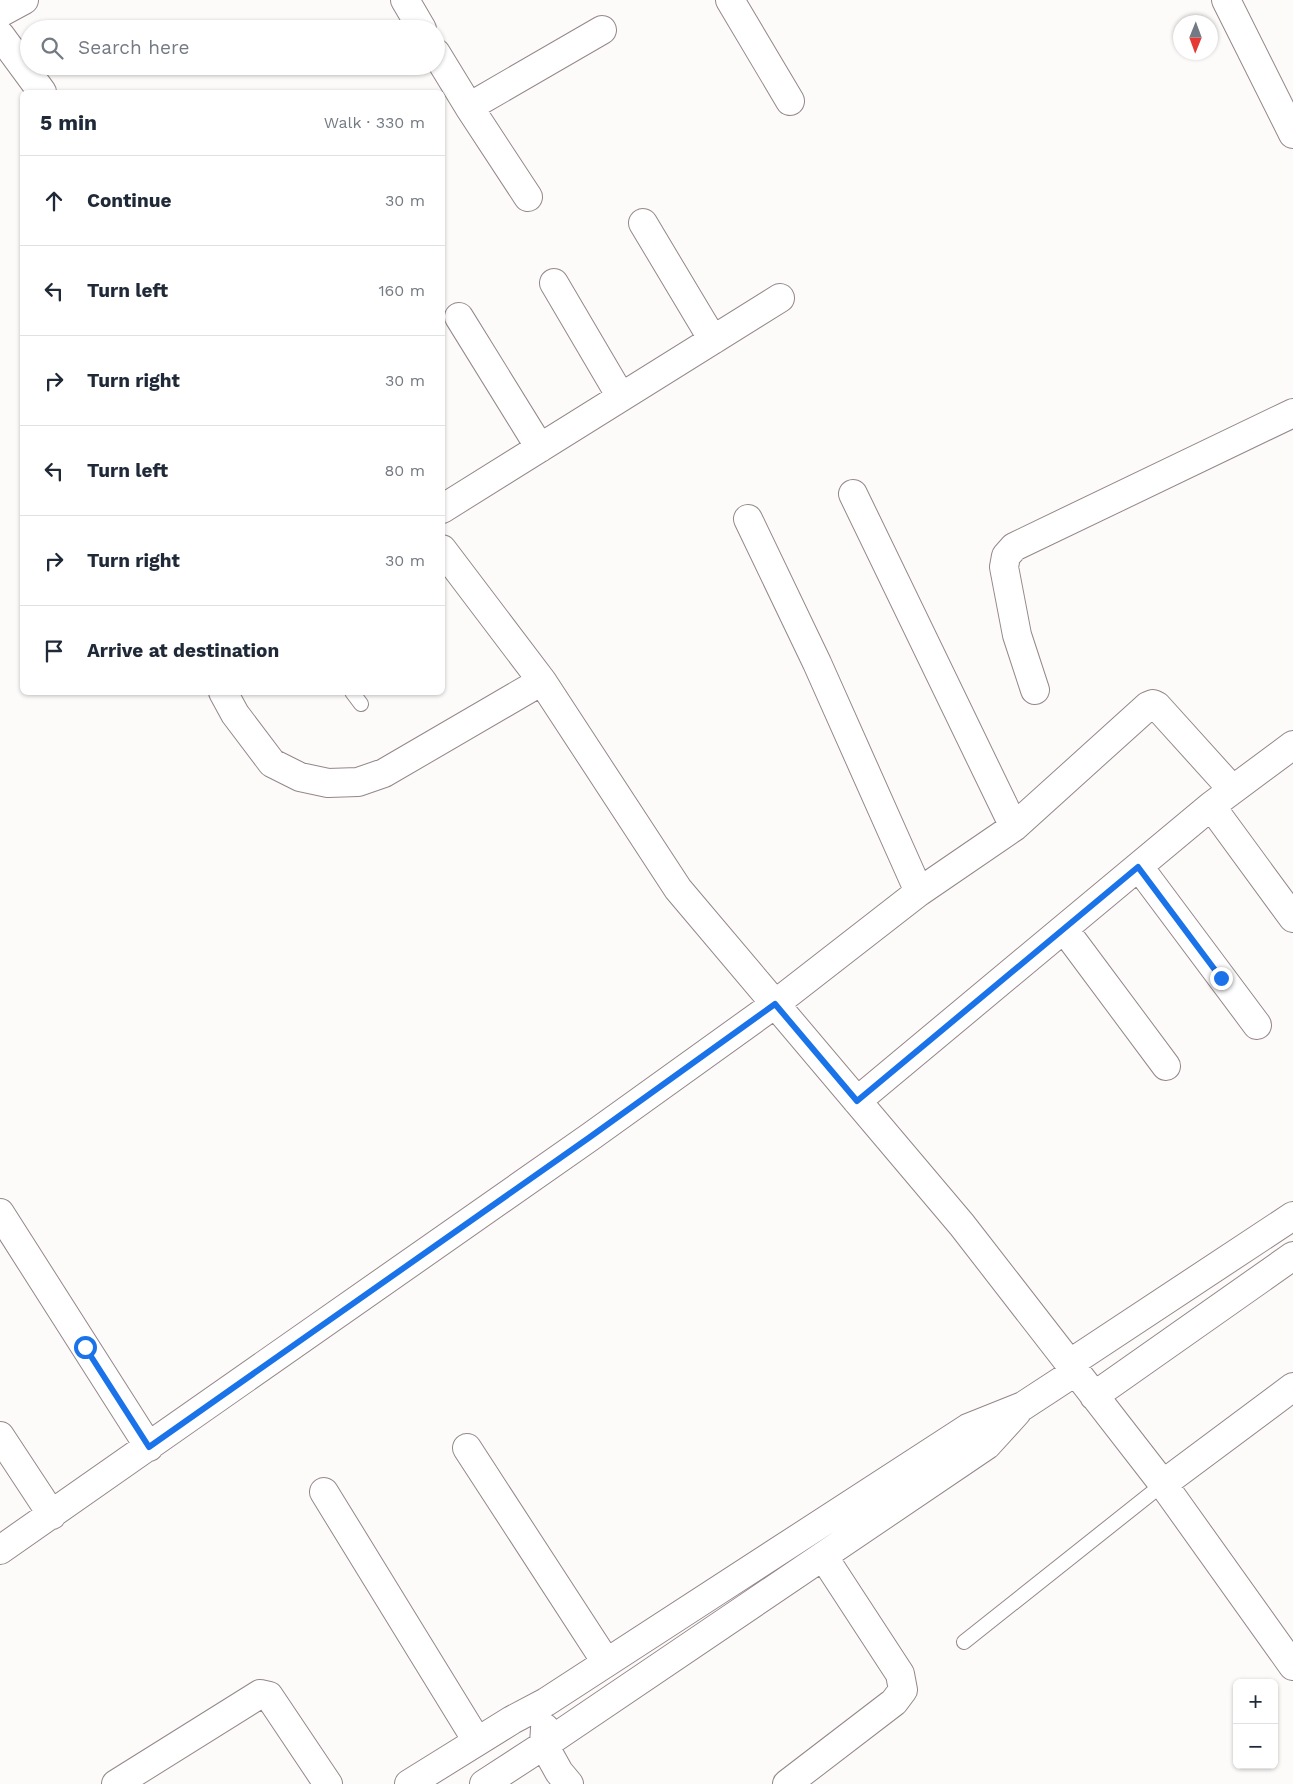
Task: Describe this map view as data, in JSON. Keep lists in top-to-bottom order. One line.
{"north":"bottom","page":{"search":"Search here","heading":["5 min","Walk · 330 m"],"list":[["Continue","30 m"],["Turn left","160 m"],["Turn right","30 m"],["Turn left","80 m"],["Turn right","30 m"],"Arrive at destination"],"map_buttons":["+","−"]}}
